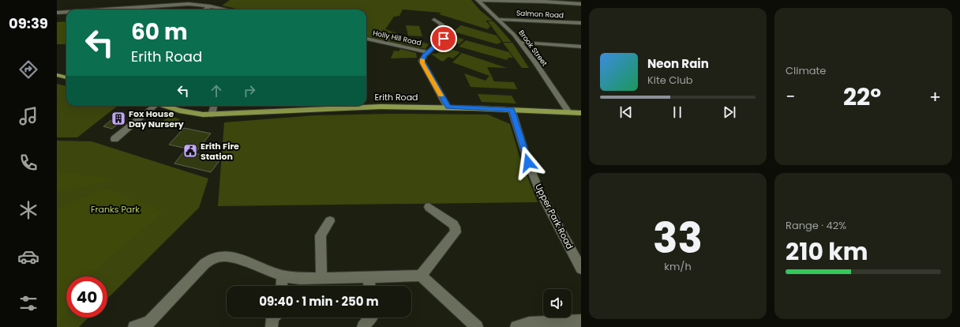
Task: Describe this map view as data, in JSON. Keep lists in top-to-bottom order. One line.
{"streets":{"main road":["Erith Road"],"street":["Salmon Road","Holly Hill Road","Brook Street","Upper Park Road"]},"crossings":[["Salmon Road","Brook Street"],["Brook Street","Erith Road"],["Erith Road","Upper Park Road"]],"parks":["Franks Park"],"places":{"building":["Fox House Day Nursery"],"public building":["Erith Fire Station"]},"page":{"tabs":"09:39","tile":["Climate",["33","km/h"],["Range · 42%","210 km"]],"turn":["60 m","Erith Road"],"song":["Neon Rain","Kite Club"],"heat":["−","22°","+"],"limit":"40","trip":"09:40 · 1 min · 250 m"}}
